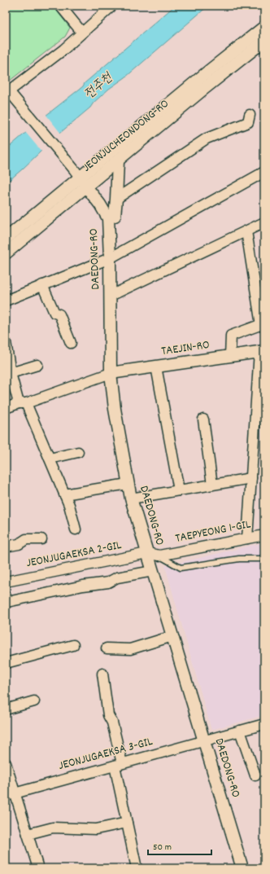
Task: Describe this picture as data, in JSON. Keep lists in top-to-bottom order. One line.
{"streets":{"street":["JEONJUCHEONDONG-RO","DAEDONG-RO","TAEJIN-RO","TAEPYEONG 1-GIL","JEONJUGAEKSA 2-GIL","JEONJUGAEKSA 3-GIL"]},"crossings":[["JEONJUCHEONDONG-RO","DAEDONG-RO"],["DAEDONG-RO","TAEJIN-RO"],["DAEDONG-RO","TAEPYEONG 1-GIL"],["DAEDONG-RO","JEONJUGAEKSA 2-GIL"],["DAEDONG-RO","JEONJUGAEKSA 3-GIL"],["TAEPYEONG 1-GIL","JEONJUGAEKSA 2-GIL"]],"water":["전주천"],"scale_bar":"50 m"}
